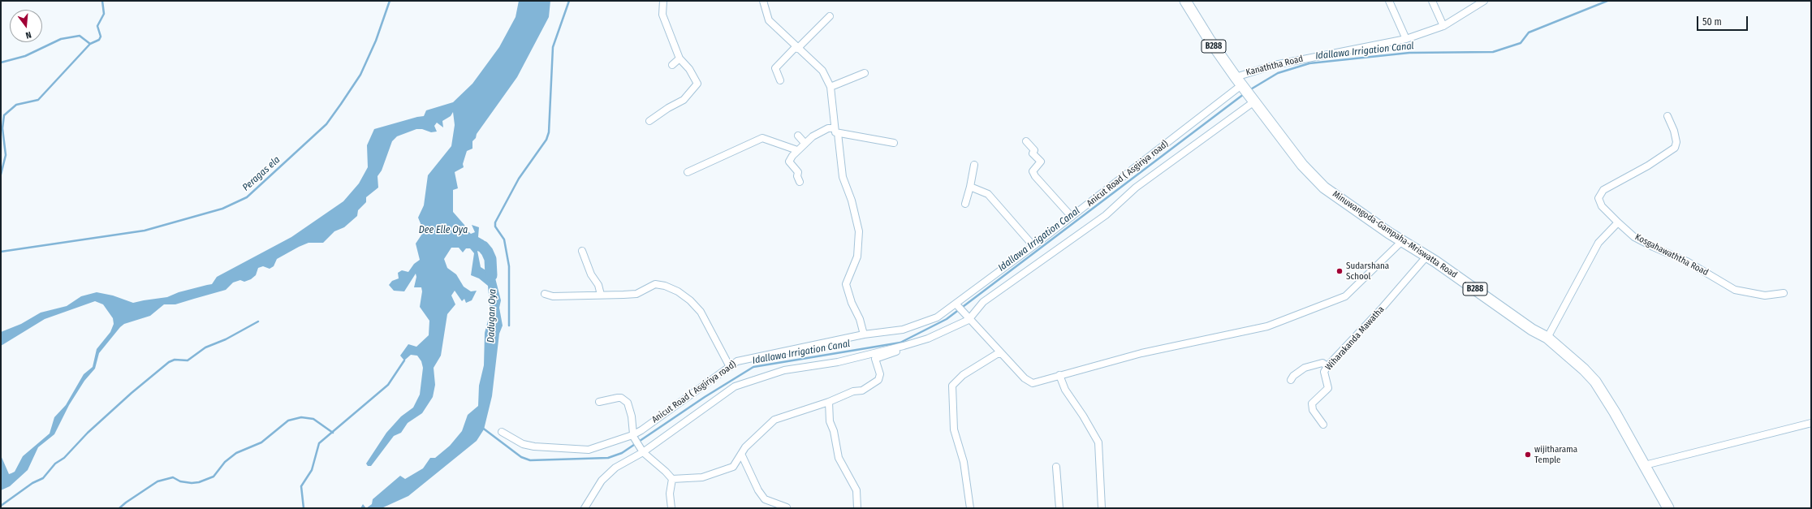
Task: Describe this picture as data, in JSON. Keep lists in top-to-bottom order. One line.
{"streets":{"main road":["B288","Minuwangoda-Gampaha-Mriswatta Road"],"street":["Kanaththa Road","Anicut Road ( Asgiriya road)","Kosgahawaththa Road","Wiharakanda Mawatha"]},"crossings":[["Kanaththa Road","Anicut Road ( Asgiriya road)"],["Kanaththa Road","Minuwangoda-Gampaha-Mriswatta Road"],["Anicut Road ( Asgiriya road)","Minuwangoda-Gampaha-Mriswatta Road"],["Minuwangoda-Gampaha-Mriswatta Road","Wiharakanda Mawatha"]],"water":["Idallawa Irrigation Canal","Peragas ela","Dee Elle Oya","Dadugan Oya"],"places":["Sudarshana School","wijitharama Temple"],"scale_bar":"50 m","north":"bottom"}
